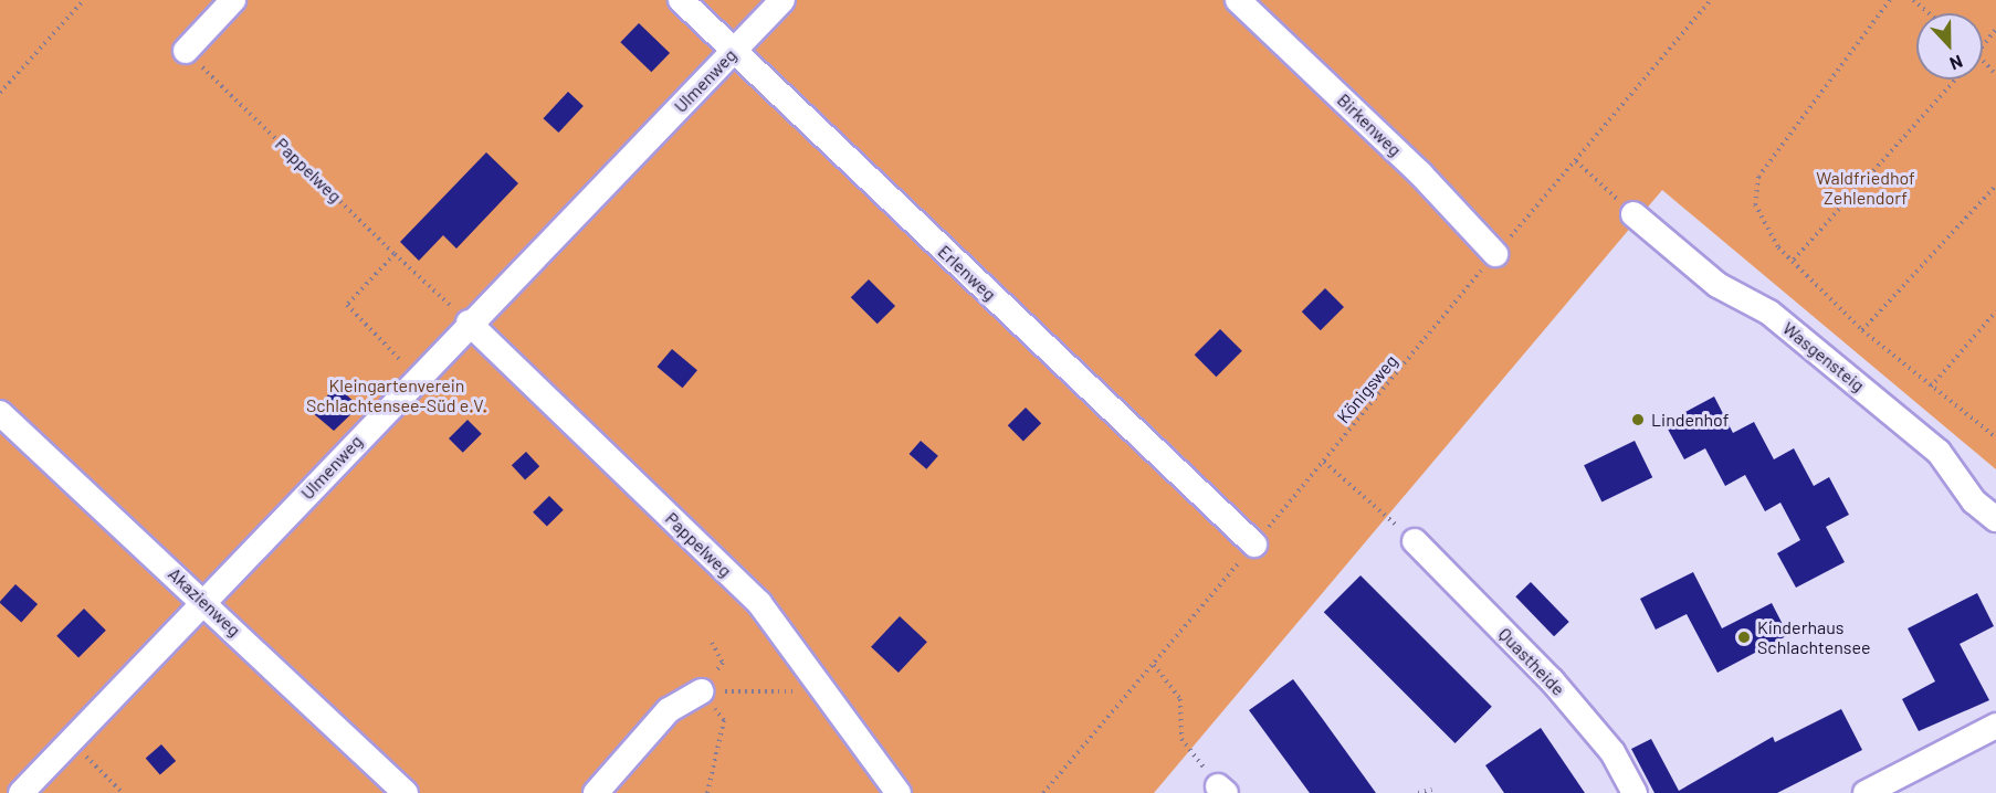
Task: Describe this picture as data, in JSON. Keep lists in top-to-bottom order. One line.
{"streets":{"street":["Ulmenweg","Birkenweg","Pappelweg","Erlenweg","Wasgensteig","Akazienweg","Quastheide"],"path":["Königsweg"]},"crossings":[["Ulmenweg","Pappelweg"],["Ulmenweg","Erlenweg"],["Ulmenweg","Akazienweg"],["Birkenweg","Königsweg"],["Erlenweg","Königsweg"]],"parks":["Waldfriedhof Zehlendorf","Kleingartenverein Schlachtensee-Süd e.V."],"places":["Lindenhof","Kinderhaus Schlachtensee"],"north":"bottom"}
